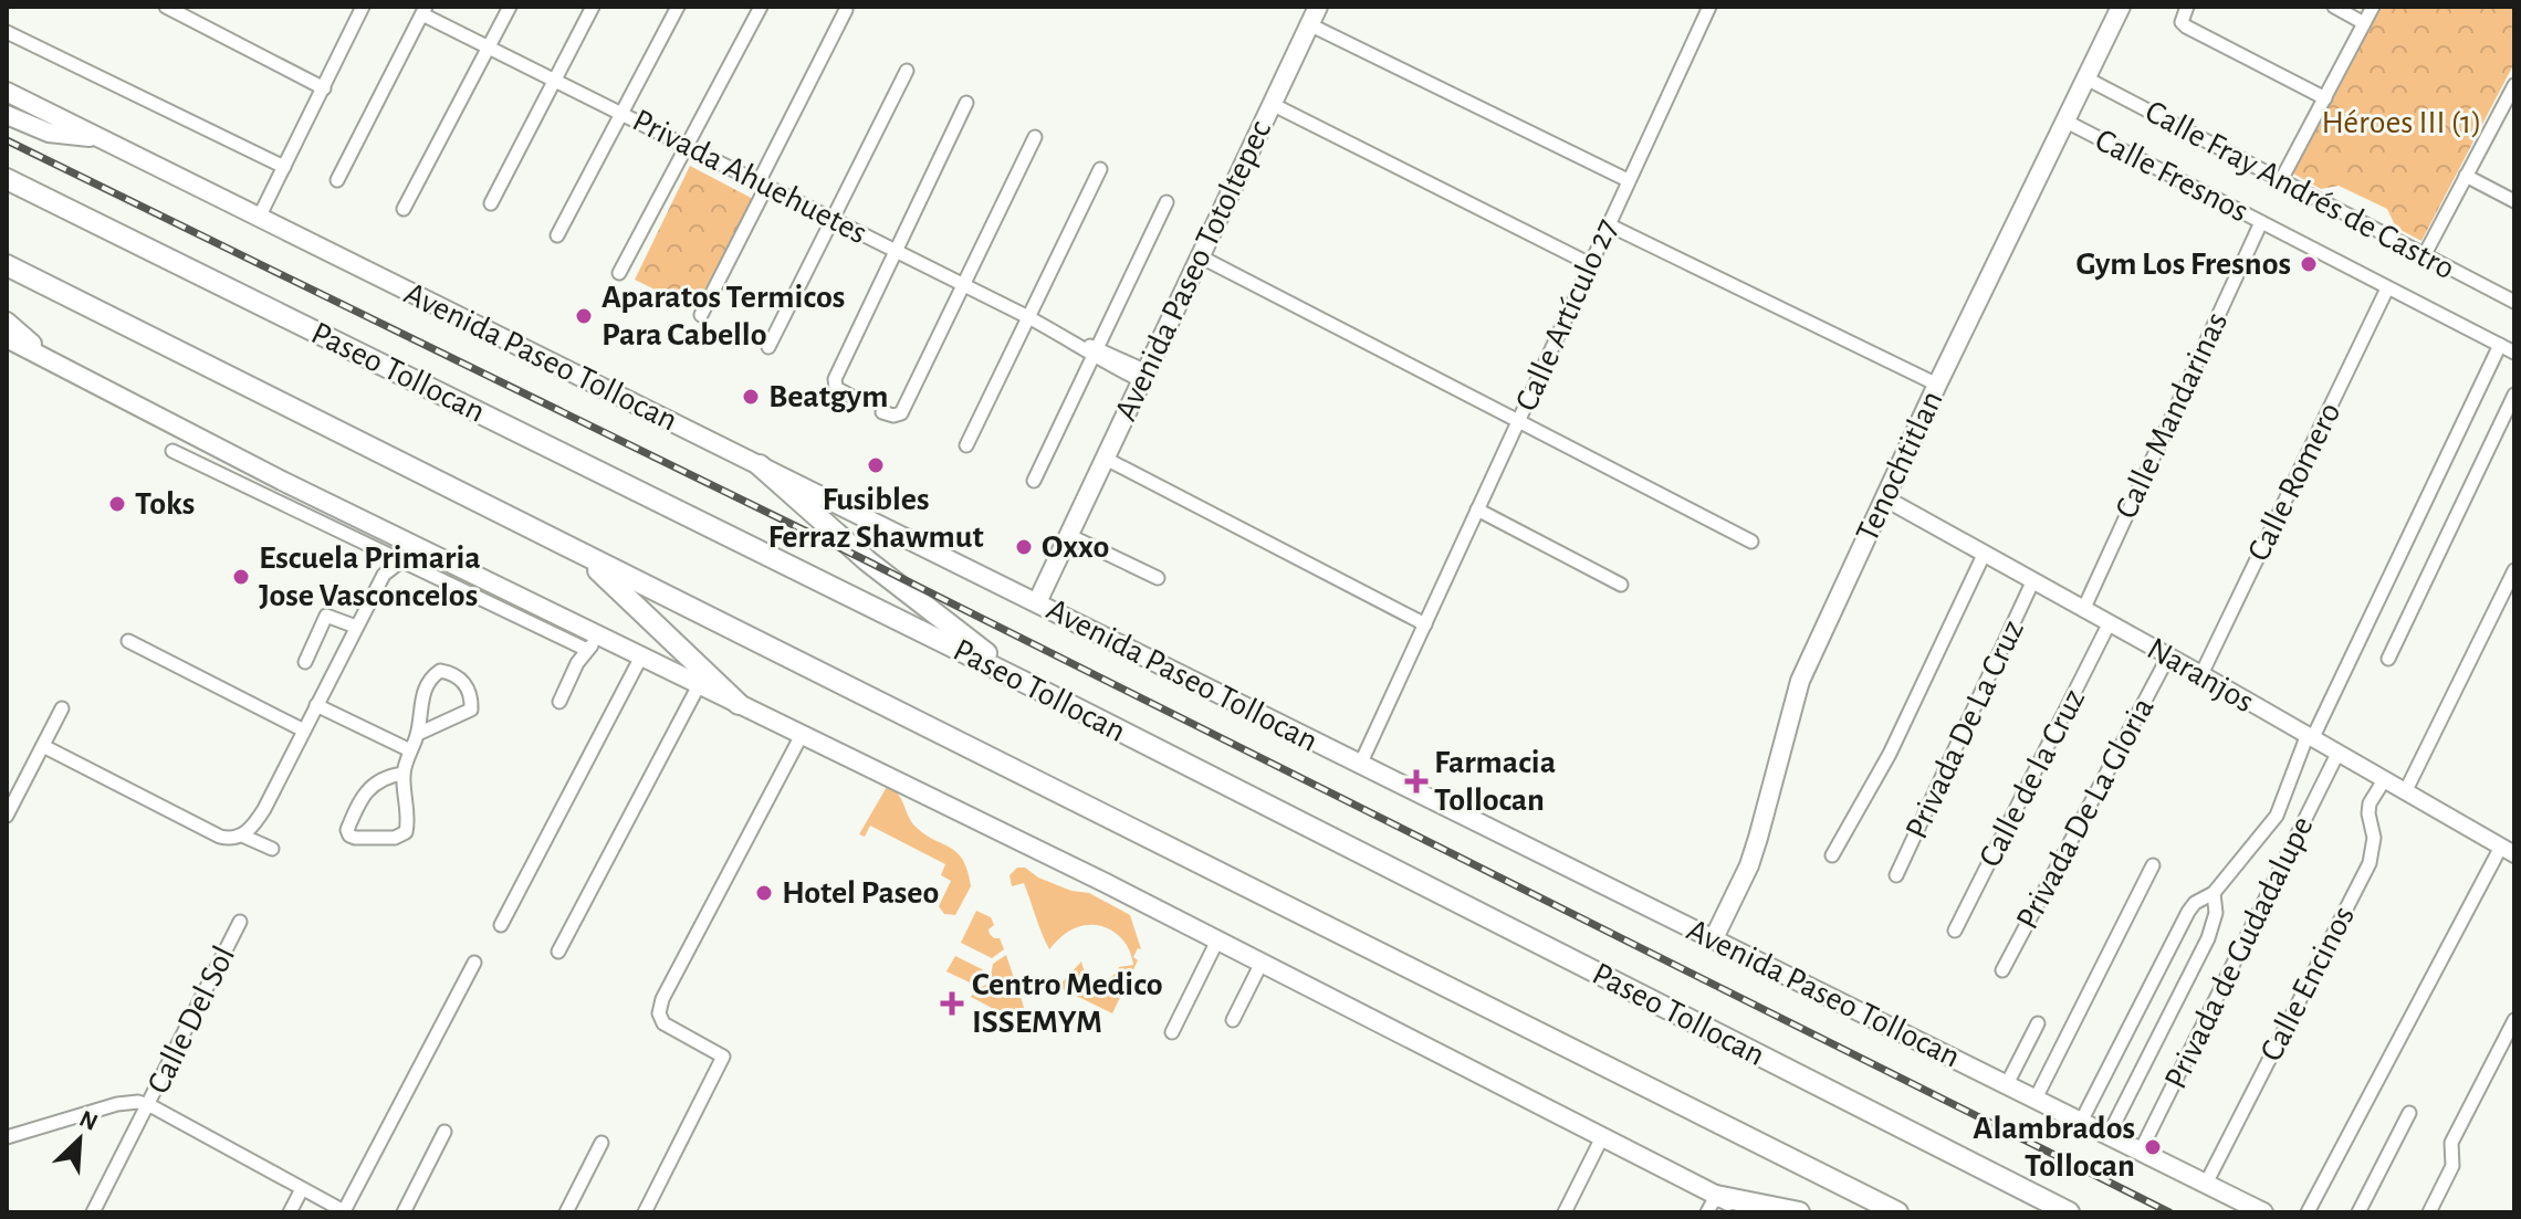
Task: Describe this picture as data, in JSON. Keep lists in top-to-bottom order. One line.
{"streets":{"highway":["Paseo Tollocan"],"main road":["Avenida Paseo Totoltepec","Avenida Paseo Tollocan","Tenochtitlan"],"street":["Calle Fresnos","Privada Ahuehuetes","Calle Fray Andrés de Castro","Calle Artículo 27","Calle Mandarinas","Calle Romero","Naranjos","Privada De La Cruz","Calle de la Cruz","Privada De La Gloria","Privada de Gudadalupe","Calle Encinos","Calle Del Sol"]},"crossings":[["Calle Fresnos","Calle Mandarinas"],["Calle Fresnos","Tenochtitlan"],["Calle Fresnos","Calle Romero"],["Privada Ahuehuetes","Avenida Paseo Totoltepec"],["Calle Fray Andrés de Castro","Tenochtitlan"],["Avenida Paseo Totoltepec","Avenida Paseo Tollocan"],["Calle Artículo 27","Avenida Paseo Tollocan"],["Avenida Paseo Tollocan","Tenochtitlan"],["Avenida Paseo Tollocan","Privada de Gudadalupe"],["Avenida Paseo Tollocan","Calle Encinos"],["Calle Mandarinas","Naranjos"],["Tenochtitlan","Naranjos"],["Calle Romero","Naranjos"],["Naranjos","Privada De La Cruz"],["Naranjos","Calle de la Cruz"],["Naranjos","Privada De La Gloria"],["Naranjos","Privada de Gudadalupe"],["Naranjos","Calle Encinos"]],"parks":["Héroes III (1)"],"places":{"other":["Gym Los Fresnos","Aparatos Termicos Para Cabello","Beatgym","Fusibles Ferraz Shawmut","Toks","Oxxo","Escuela Primaria Jose Vasconcelos","Hotel Paseo","Alambrados Tollocan"],"health":["Farmacia Tollocan","Centro Medico ISSEMYM"]},"north":"top right"}
